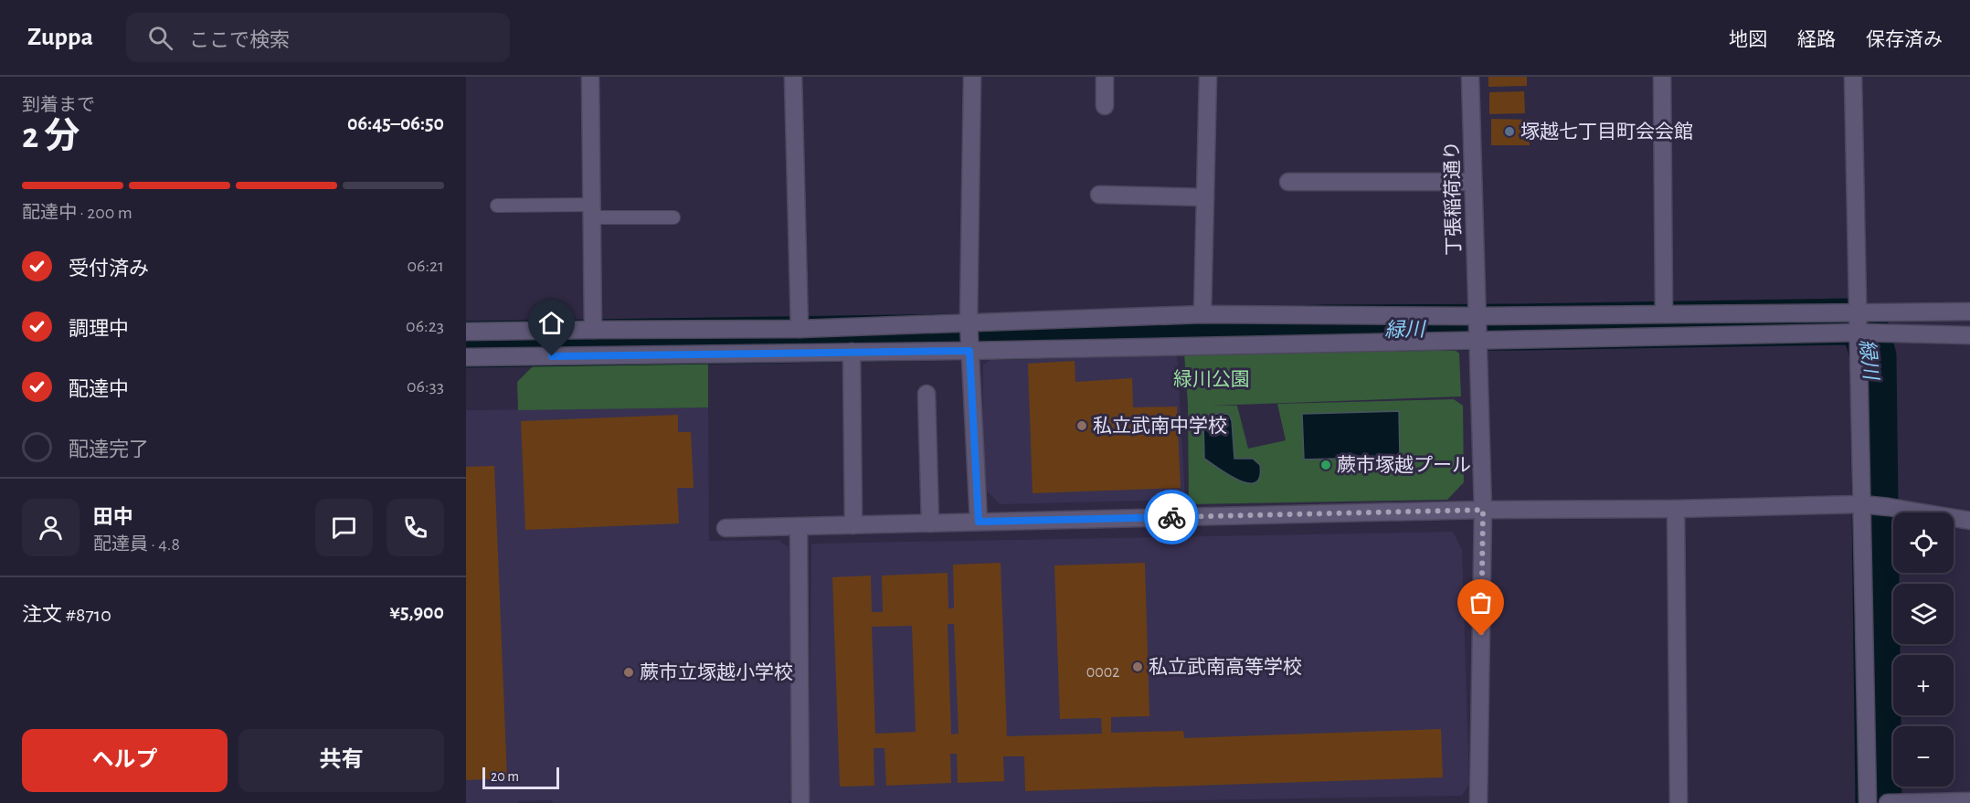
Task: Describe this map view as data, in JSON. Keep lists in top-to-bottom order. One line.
{"streets":{"street":["丁張稲荷通り"]},"water":["緑川"],"parks":["緑川公園"],"places":["塚越七丁目町会会館","私立武南中学校","蕨市塚越プール","私立武南高等学校","蕨市立塚越小学校"],"house_numbers":["0002"],"scale_bar":"20 m","page":{"header":"Zuppa","search":"ここで検索","nav":["地図","経路","保存済み"],"heading":["2 分","到着まで","06:45–06:50"],"panel":["田中","配達員 · 4.8","注文 #8710","¥5,900"],"bar":"配達中 · 200 m","list":[["受付済み","06:21"],["調理中","06:23"],["配達中","06:33"],"配達完了"],"map_buttons":["+","−"],"buttons":["ヘルプ","共有"],"scale":"20 m"}}
